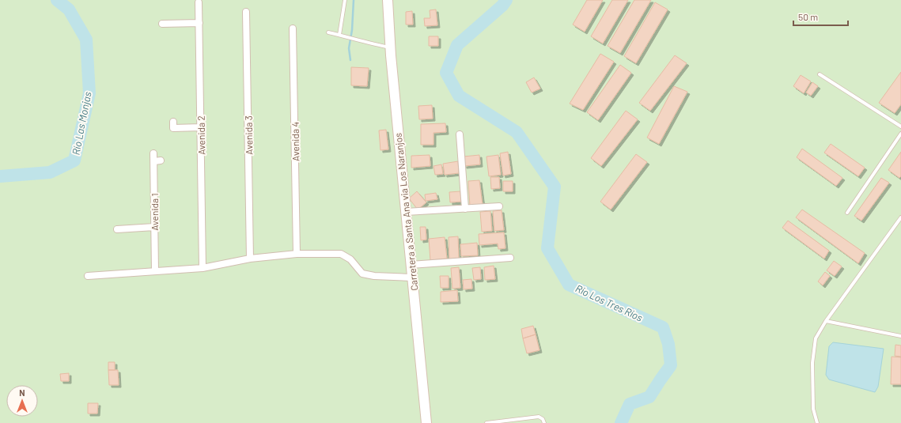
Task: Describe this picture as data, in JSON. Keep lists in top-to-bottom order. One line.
{"streets":{"main road":["Carretera a Santa Ana via Los Naranjos"],"street":["Avenida 2","Avenida 3","Avenida 4","Avenida 1"]},"water":["Río Las Monjas","Río Los Tres Ríos"],"scale_bar":"50 m","north":"top"}
